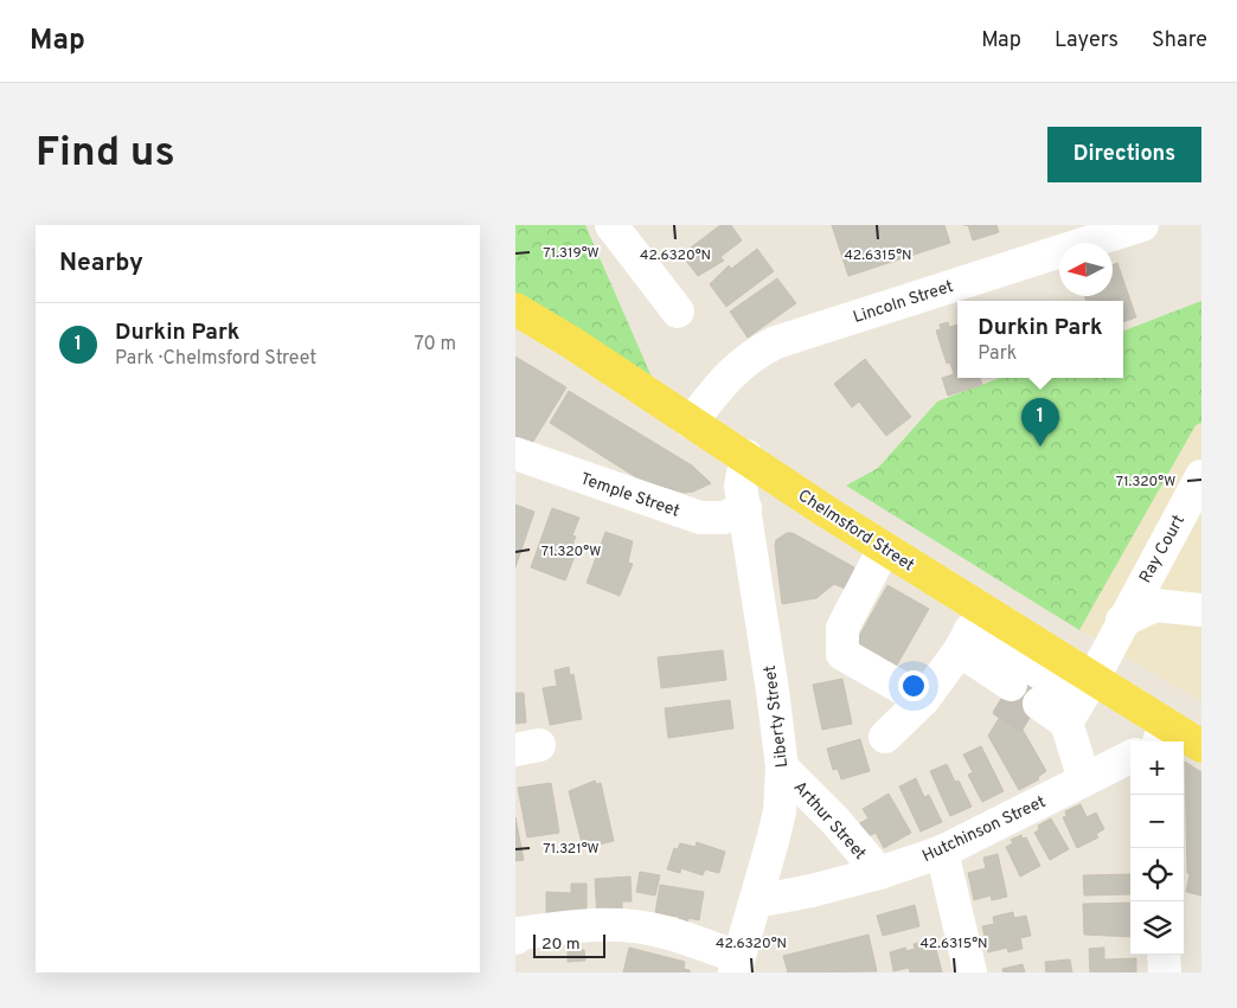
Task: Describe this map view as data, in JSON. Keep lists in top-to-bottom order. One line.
{"streets":{"main road":["Chelmsford Street"],"street":["Lincoln Street","Temple Street","Ray Court","Liberty Street","Arthur Street","Hutchinson Street"]},"crossings":[["Lincoln Street","Chelmsford Street"],["Temple Street","Liberty Street"],["Chelmsford Street","Ray Court"],["Chelmsford Street","Liberty Street"],["Liberty Street","Arthur Street"],["Liberty Street","Hutchinson Street"],["Arthur Street","Hutchinson Street"]],"scale_bar":"20 m","north":"left","page":{"header":"Map","nav":["Map","Layers","Share"],"buttons":"Directions","title":"Find us","heading":"Nearby","popup":["Durkin Park","Park"],"list":[{"mark":"1","name":"Durkin Park","note":"Park · Chelmsford Street","value":"70 m"}],"pins":"1","map_buttons":["+","−"],"scale":"20 m"},"coordinates":["71.319°W","42.6320°N","42.6315°N","71.320°W","71.321°W"]}
